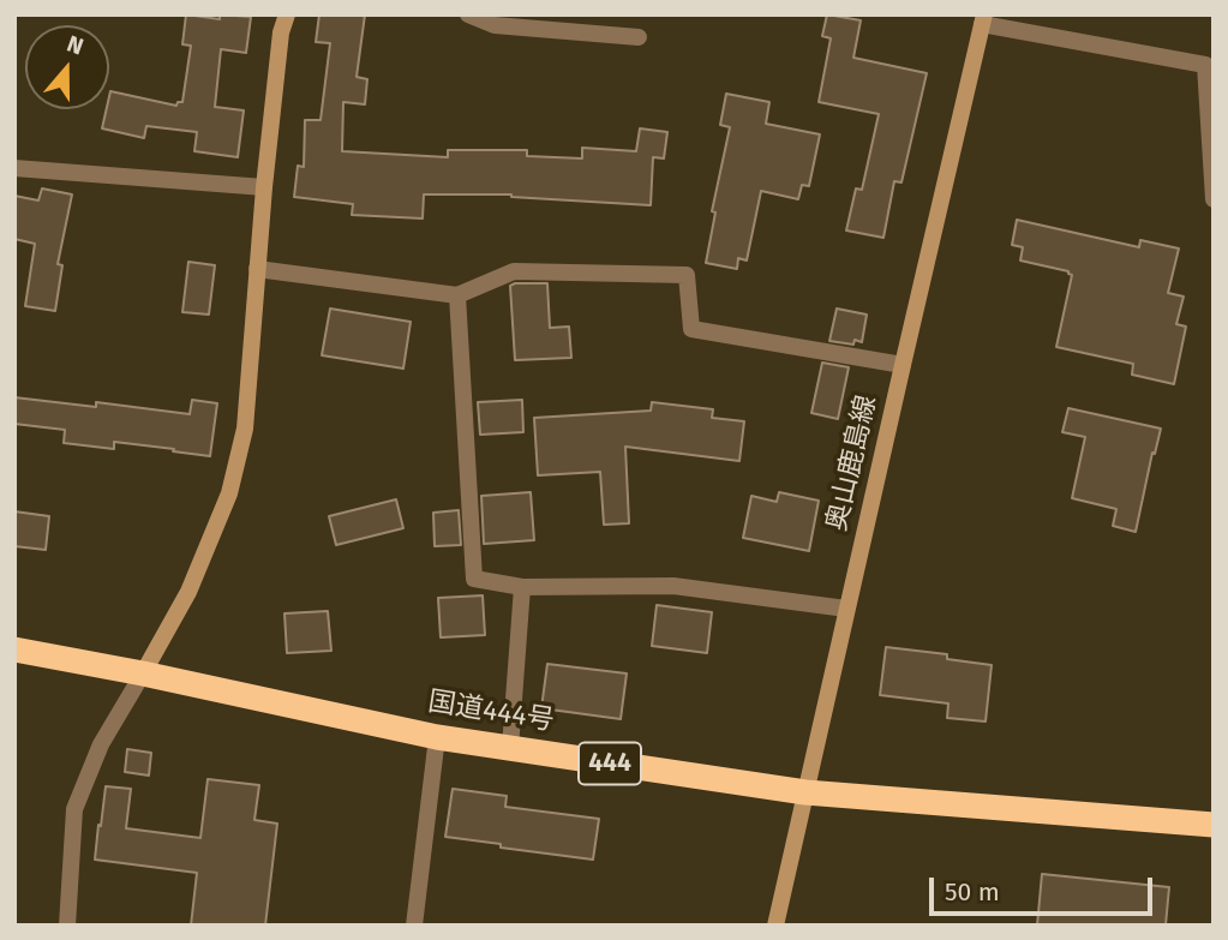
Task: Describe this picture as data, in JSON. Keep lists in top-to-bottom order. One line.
{"streets":{"highway":["国道444号","444"],"main road":["奥山鹿島線"]},"crossings":[["奥山鹿島線","国道444号"]],"scale_bar":"50 m","north":"top"}
